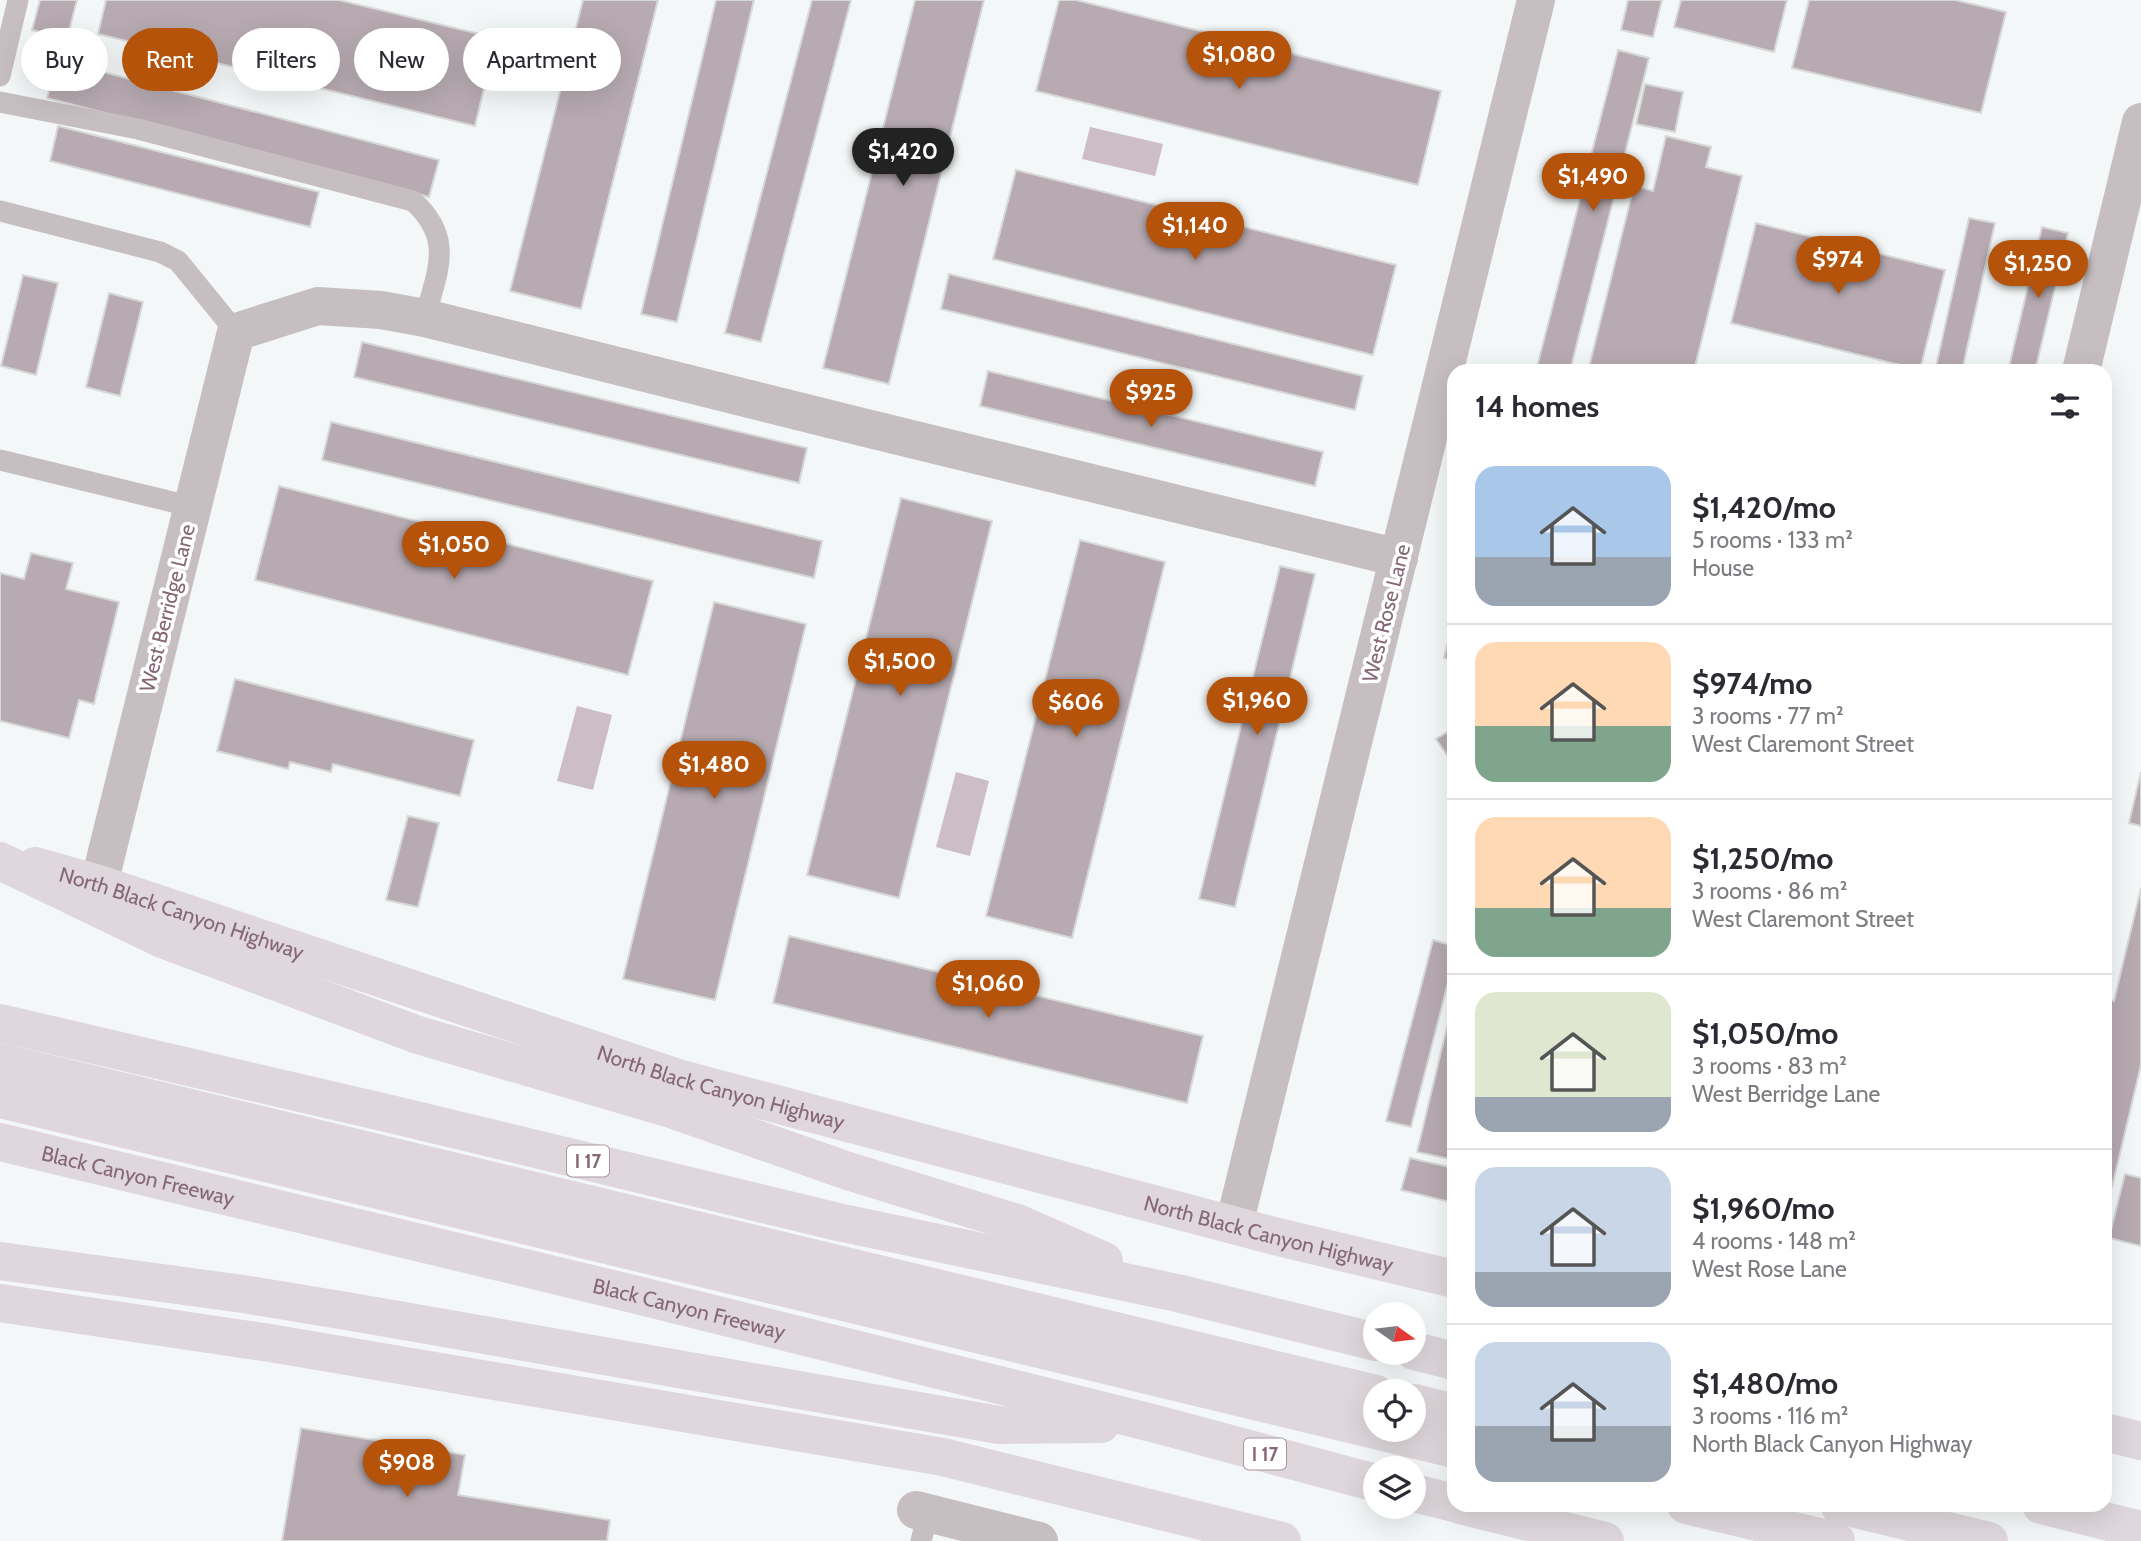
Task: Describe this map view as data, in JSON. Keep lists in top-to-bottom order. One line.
{"streets":{"main road":["North Black Canyon Highway","I 17","Black Canyon Freeway"],"street":["West Berridge Lane","West Rose Lane"]},"crossings":[["West Berridge Lane","North Black Canyon Highway"],["West Rose Lane","North Black Canyon Highway"]],"north":"right","page":{"chip":["Buy","Rent","Filters","New","Apartment"],"price":["$1,080","$1,420","$1,490","$1,140","$974","$1,250","$925","$1,050","$1,500","$1,960","$606","$1,480","$1,060","$908"],"heading":"14 homes","list":[{"name":"$1,420/mo","note":"5 rooms · 133 m² · House"},{"name":"$974/mo","note":"3 rooms · 77 m² · West Claremont Street"},{"name":"$1,250/mo","note":"3 rooms · 86 m² · West Claremont Street"},{"name":"$1,050/mo","note":"3 rooms · 83 m² · West Berridge Lane"},{"name":"$1,960/mo","note":"4 rooms · 148 m² · West Rose Lane"},{"name":"$1,480/mo","note":"3 rooms · 116 m² · North Black Canyon Highway"}]}}
